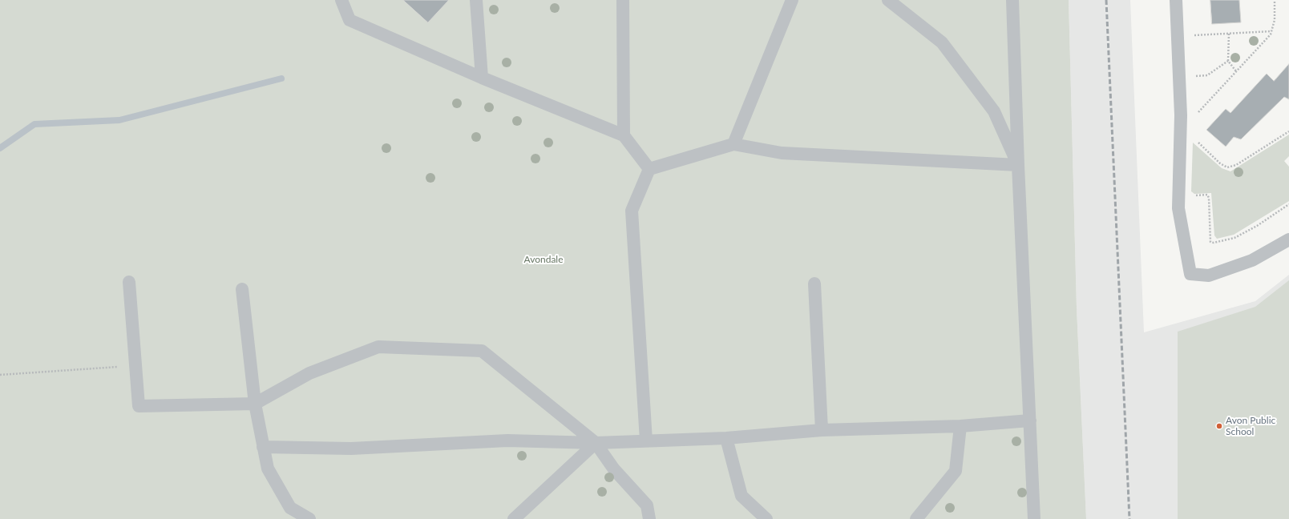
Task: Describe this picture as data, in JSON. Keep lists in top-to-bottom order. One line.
{"parks":["Avondale"],"places":["Avon Public School"]}
